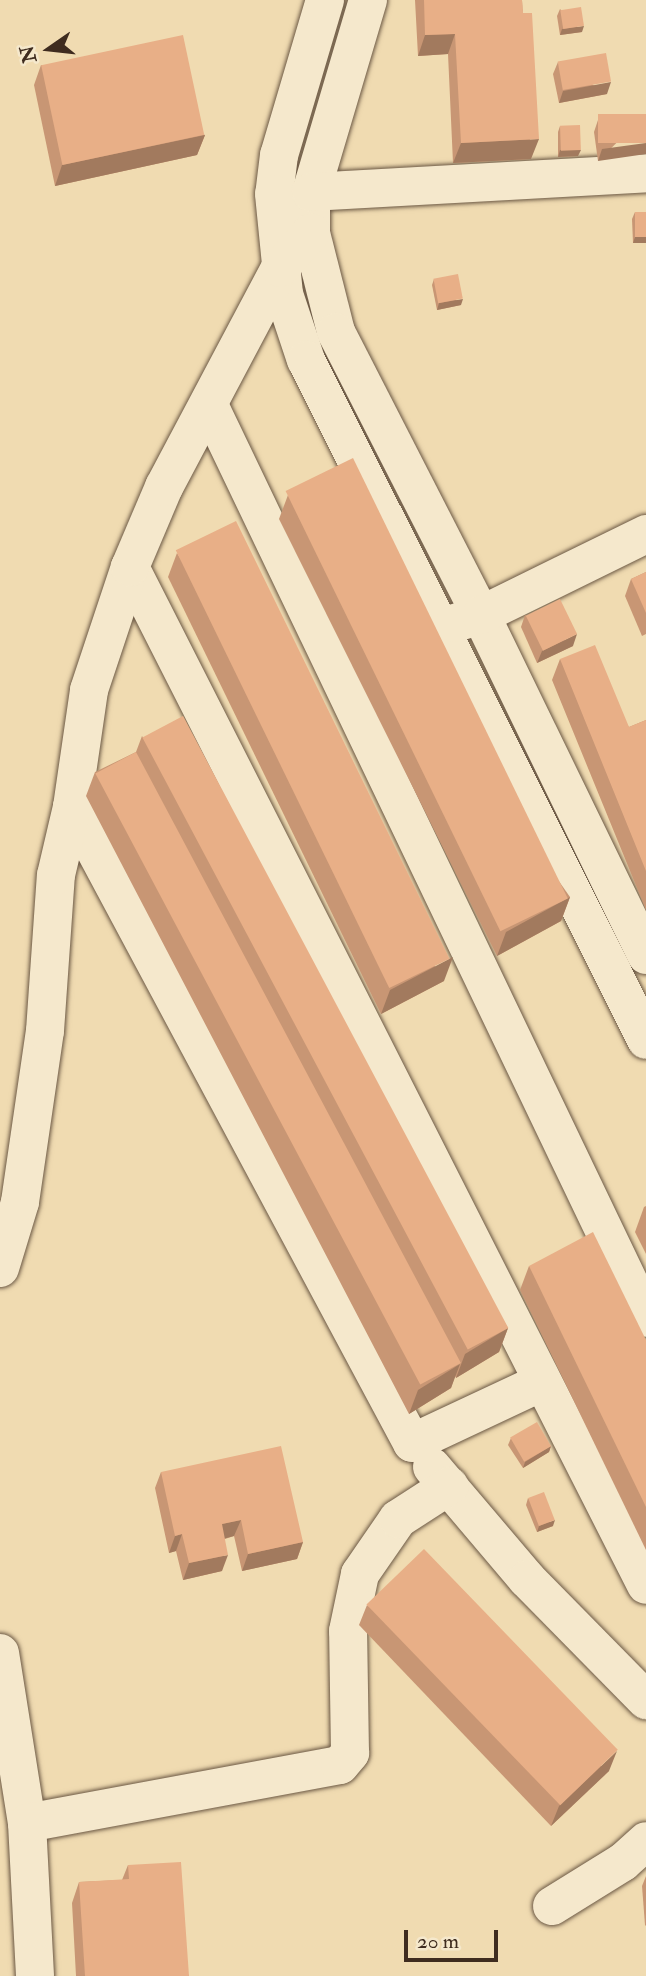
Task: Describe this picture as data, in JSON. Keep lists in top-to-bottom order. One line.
{"scale_bar":"20 m","north":"left"}
